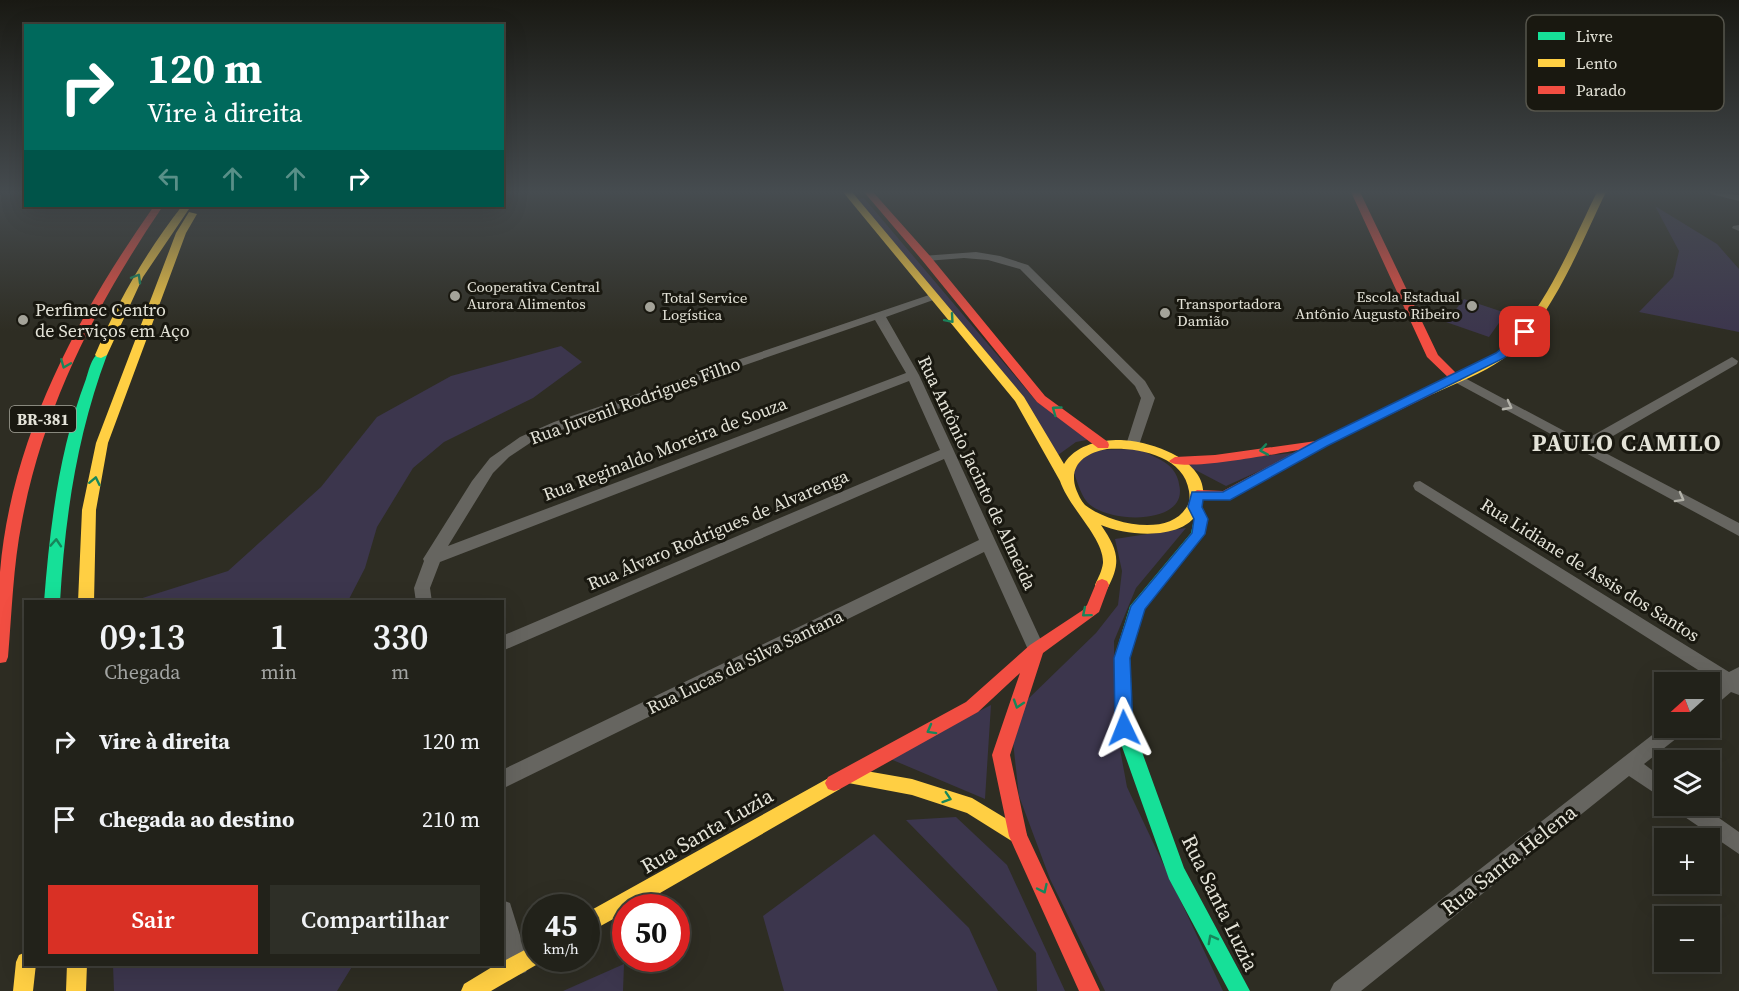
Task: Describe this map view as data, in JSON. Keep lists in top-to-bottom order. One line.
{"streets":{"main road":["BR-381","Rua Santa Luzia"],"street":["Rua Juvenil Rodrigues Filho","Rua Reginaldo Moreira de Souza","Rua Antônio Jacinto de Almeida","Rua Álvaro Rodrigues de Alvarenga","Rua Lidiane de Assis dos Santos","Rua Lucas da Silva Santana","Rua Santa Helena"]},"crossings":[["Rua Juvenil Rodrigues Filho","Rua Reginaldo Moreira de Souza"],["Rua Juvenil Rodrigues Filho","Rua Antônio Jacinto de Almeida"],["Rua Reginaldo Moreira de Souza","Rua Antônio Jacinto de Almeida"],["Rua Antônio Jacinto de Almeida","Rua Álvaro Rodrigues de Alvarenga"],["Rua Antônio Jacinto de Almeida","Rua Lucas da Silva Santana"],["Rua Antônio Jacinto de Almeida","Rua Santa Luzia"]],"districts":["PAULO CAMILO"],"places":["Cooperativa Central Aurora Alimentos","Escola Estadual Antônio Augusto Ribeiro","Total Service Logística","Transportadora Damião","Perfimec Centro de Serviços em Aço"],"legend":["Livre","Lento","Parado"],"north":"left","page":{"turn":["120 m","Vire à direita"],"eta":["09:13","Chegada","1","min","330","m"],"map_buttons":["+","−"],"list":[{"name":"Vire à direita","value":"120 m"},{"name":"Chegada ao destino","value":"210 m"}],"buttons":["Sair","Compartilhar"],"speed":"45 km/h","limit":"50"}}
